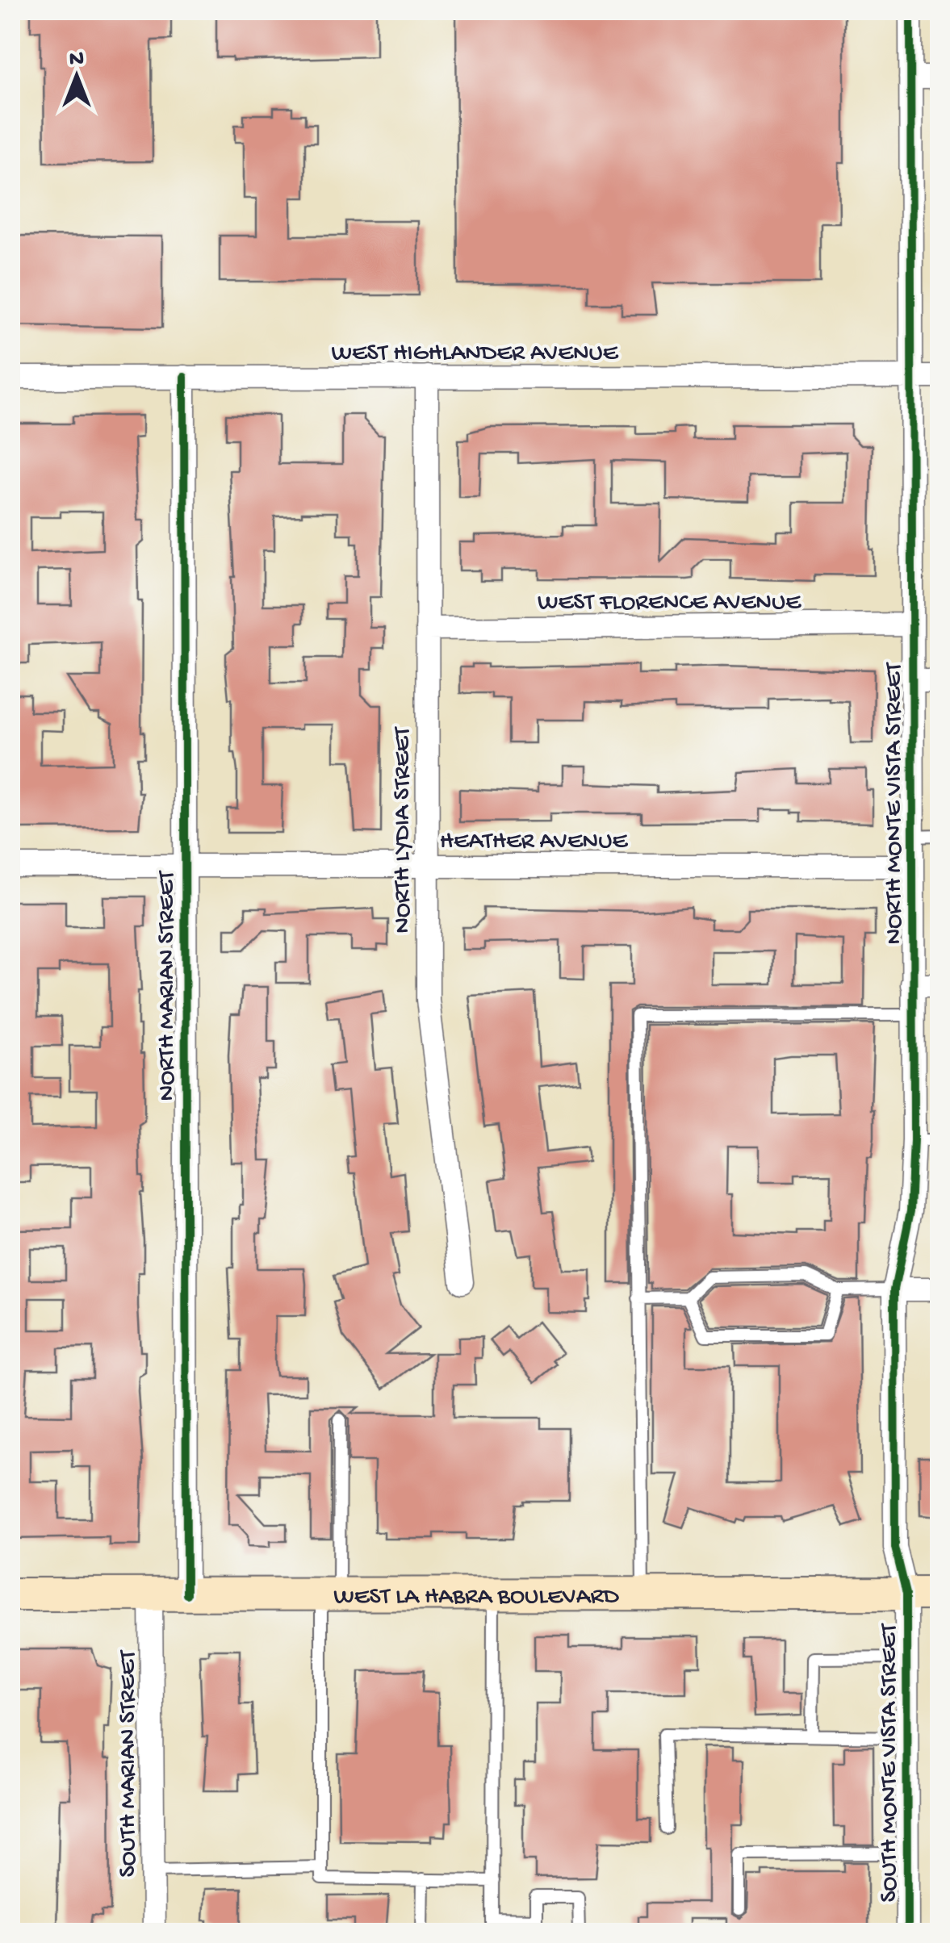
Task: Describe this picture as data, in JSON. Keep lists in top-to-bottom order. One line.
{"streets":{"main road":["WEST LA HABRA BOULEVARD"],"street":["WEST HIGHLANDER AVENUE","WEST FLORENCE AVENUE","NORTH MONTE VISTA STREET","NORTH LYDIA STREET","HEATHER AVENUE","NORTH MARIAN STREET","SOUTH MONTE VISTA STREET","SOUTH MARIAN STREET"]},"crossings":[["WEST HIGHLANDER AVENUE","NORTH MONTE VISTA STREET"],["WEST HIGHLANDER AVENUE","NORTH LYDIA STREET"],["WEST HIGHLANDER AVENUE","NORTH MARIAN STREET"],["WEST FLORENCE AVENUE","NORTH MONTE VISTA STREET"],["WEST FLORENCE AVENUE","NORTH LYDIA STREET"],["NORTH MONTE VISTA STREET","HEATHER AVENUE"],["NORTH MONTE VISTA STREET","WEST LA HABRA BOULEVARD"],["NORTH MONTE VISTA STREET","SOUTH MONTE VISTA STREET"],["NORTH LYDIA STREET","HEATHER AVENUE"],["HEATHER AVENUE","NORTH MARIAN STREET"],["NORTH MARIAN STREET","WEST LA HABRA BOULEVARD"],["WEST LA HABRA BOULEVARD","SOUTH MONTE VISTA STREET"],["WEST LA HABRA BOULEVARD","SOUTH MARIAN STREET"]],"north":"top"}
